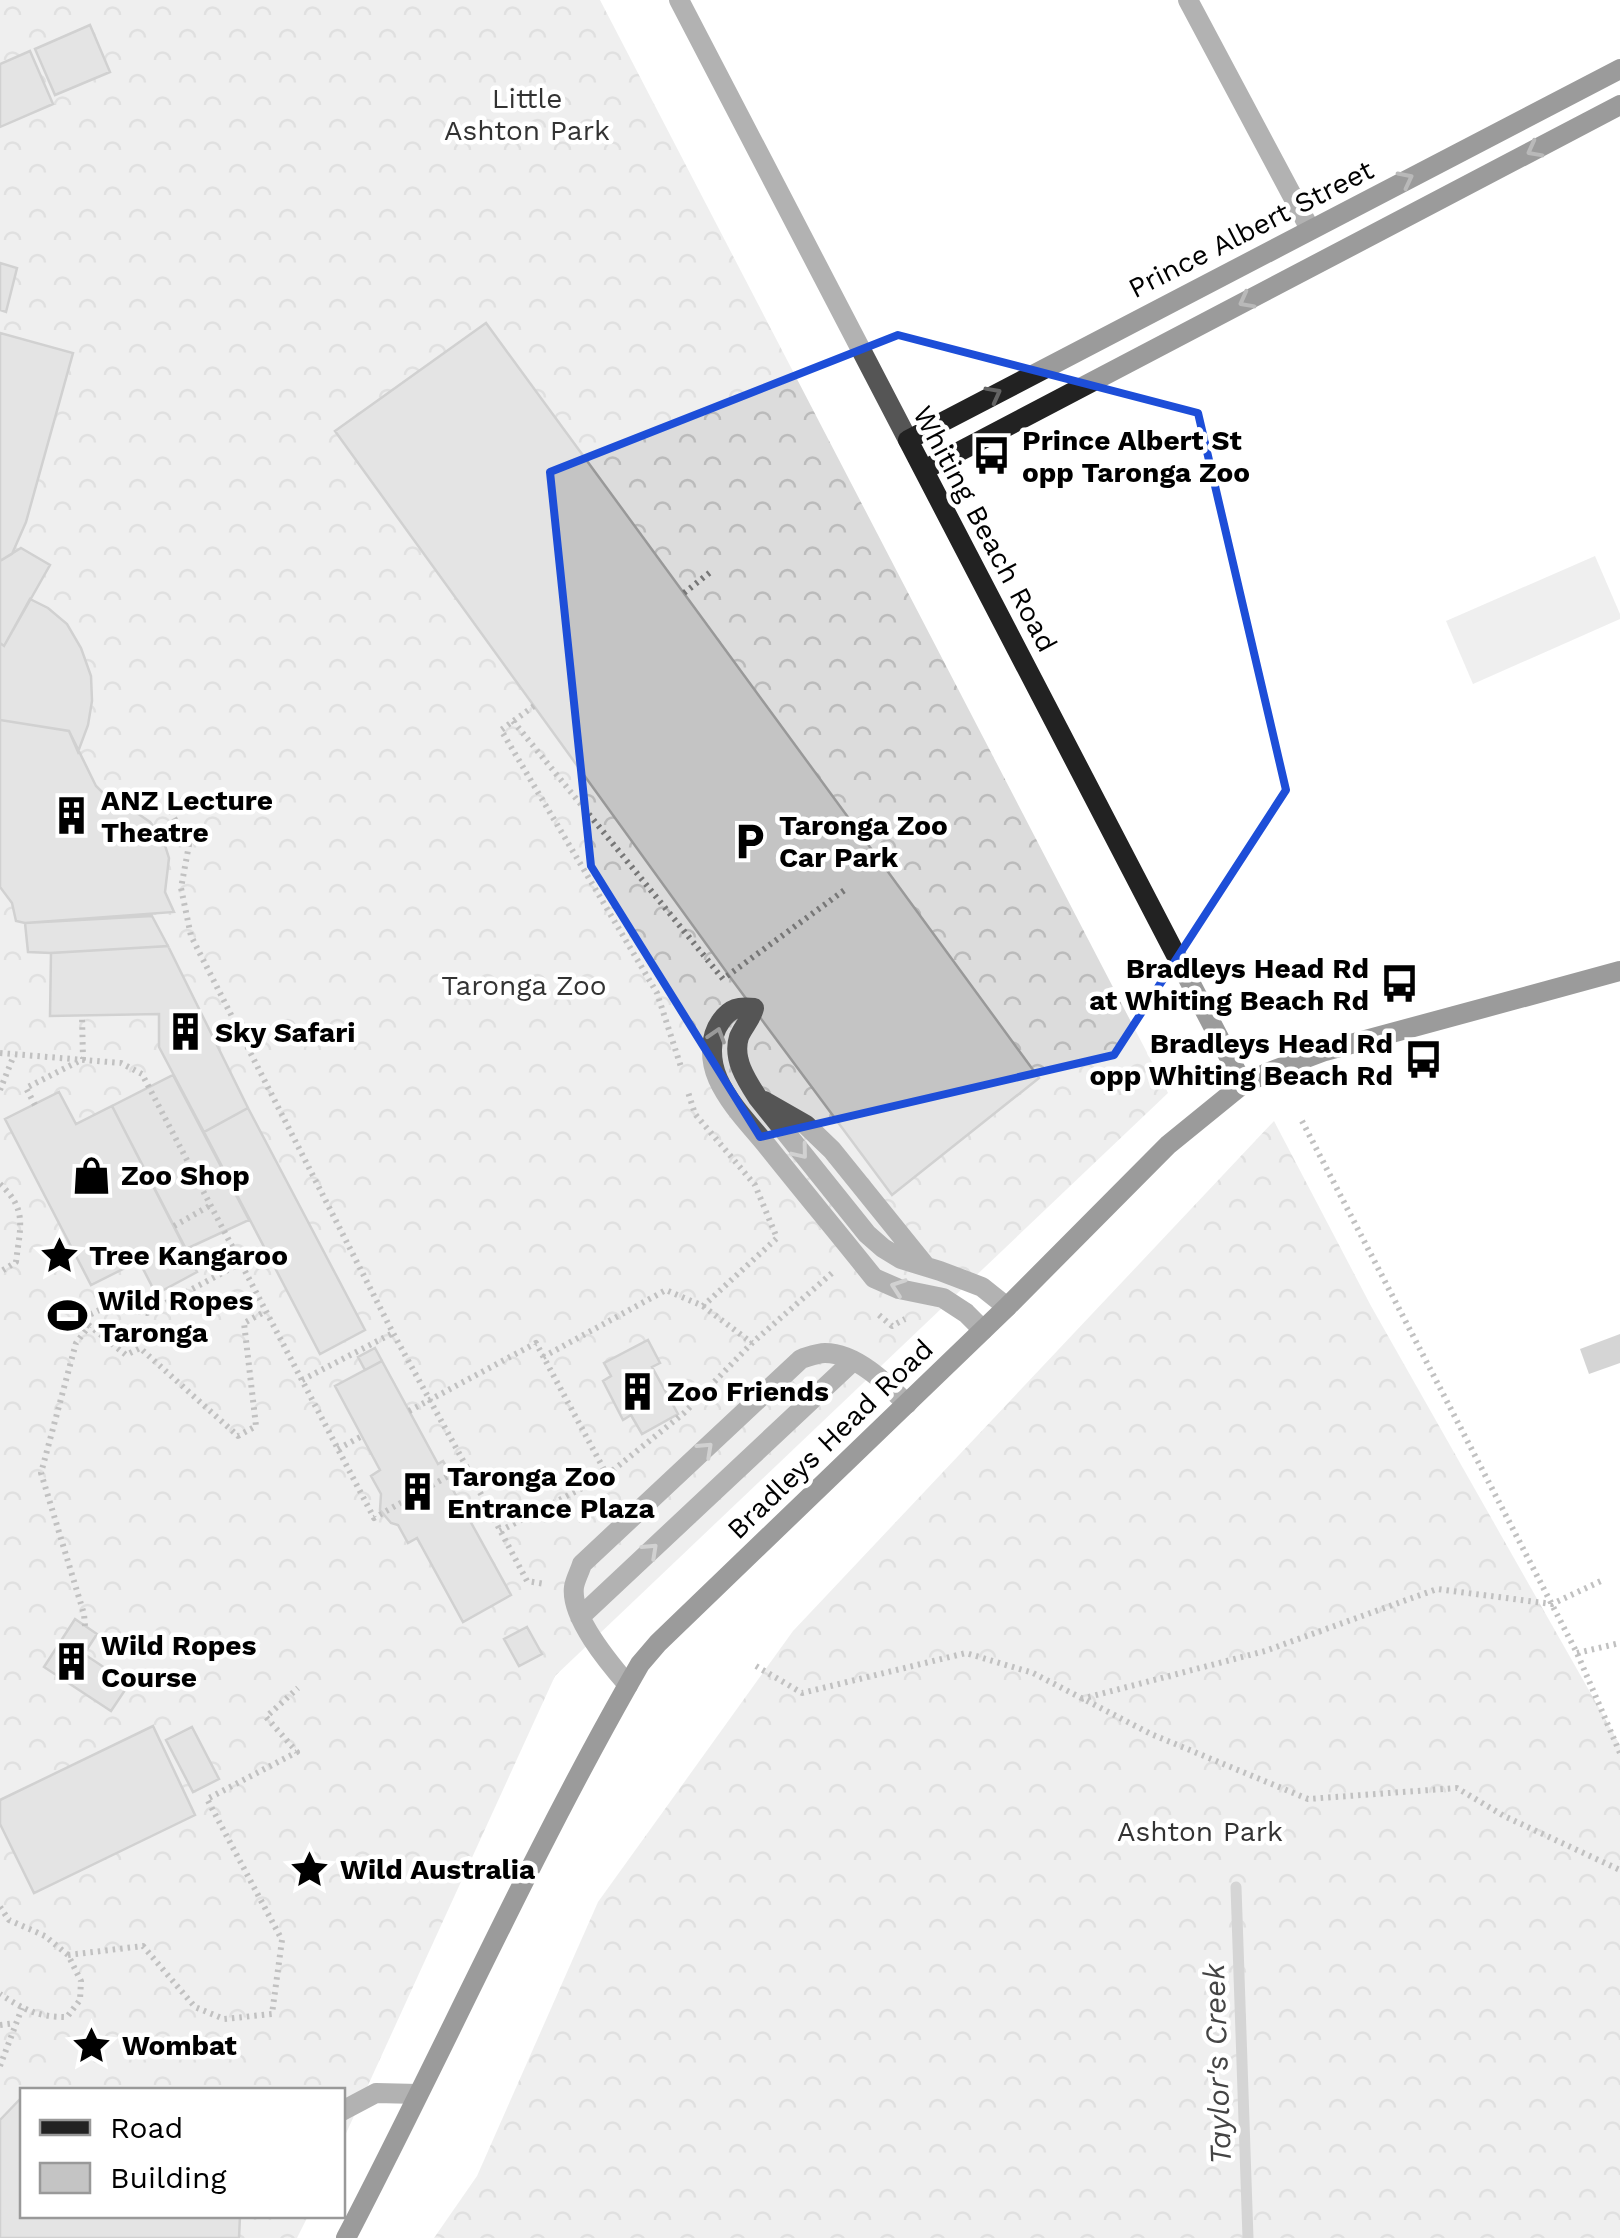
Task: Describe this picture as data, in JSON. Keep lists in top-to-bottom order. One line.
{"streets":{"street":["Prince Albert Street","Whiting Beach Road","Bradleys Head Road"]},"crossings":[["Prince Albert Street","Whiting Beach Road"],["Whiting Beach Road","Bradleys Head Road"]],"water":["Taylor's Creek"],"parks":["Little Ashton Park","Taronga Zoo","Ashton Park"],"places":{"bus stop":["Prince Albert St opp Taronga Zoo","Bradleys Head Rd at Whiting Beach Rd","Bradleys Head Rd opp Whiting Beach Rd"],"building":["ANZ Lecture Theatre","Sky Safari","Zoo Friends","Taronga Zoo Entrance Plaza","Wild Ropes Course"],"parking":["Taronga Zoo Car Park"],"shop":["Zoo Shop"],"place":["Tree Kangaroo","Wild Australia","Wombat"],"sports":["Wild Ropes Taronga"]},"legend":["Road","Building"]}
